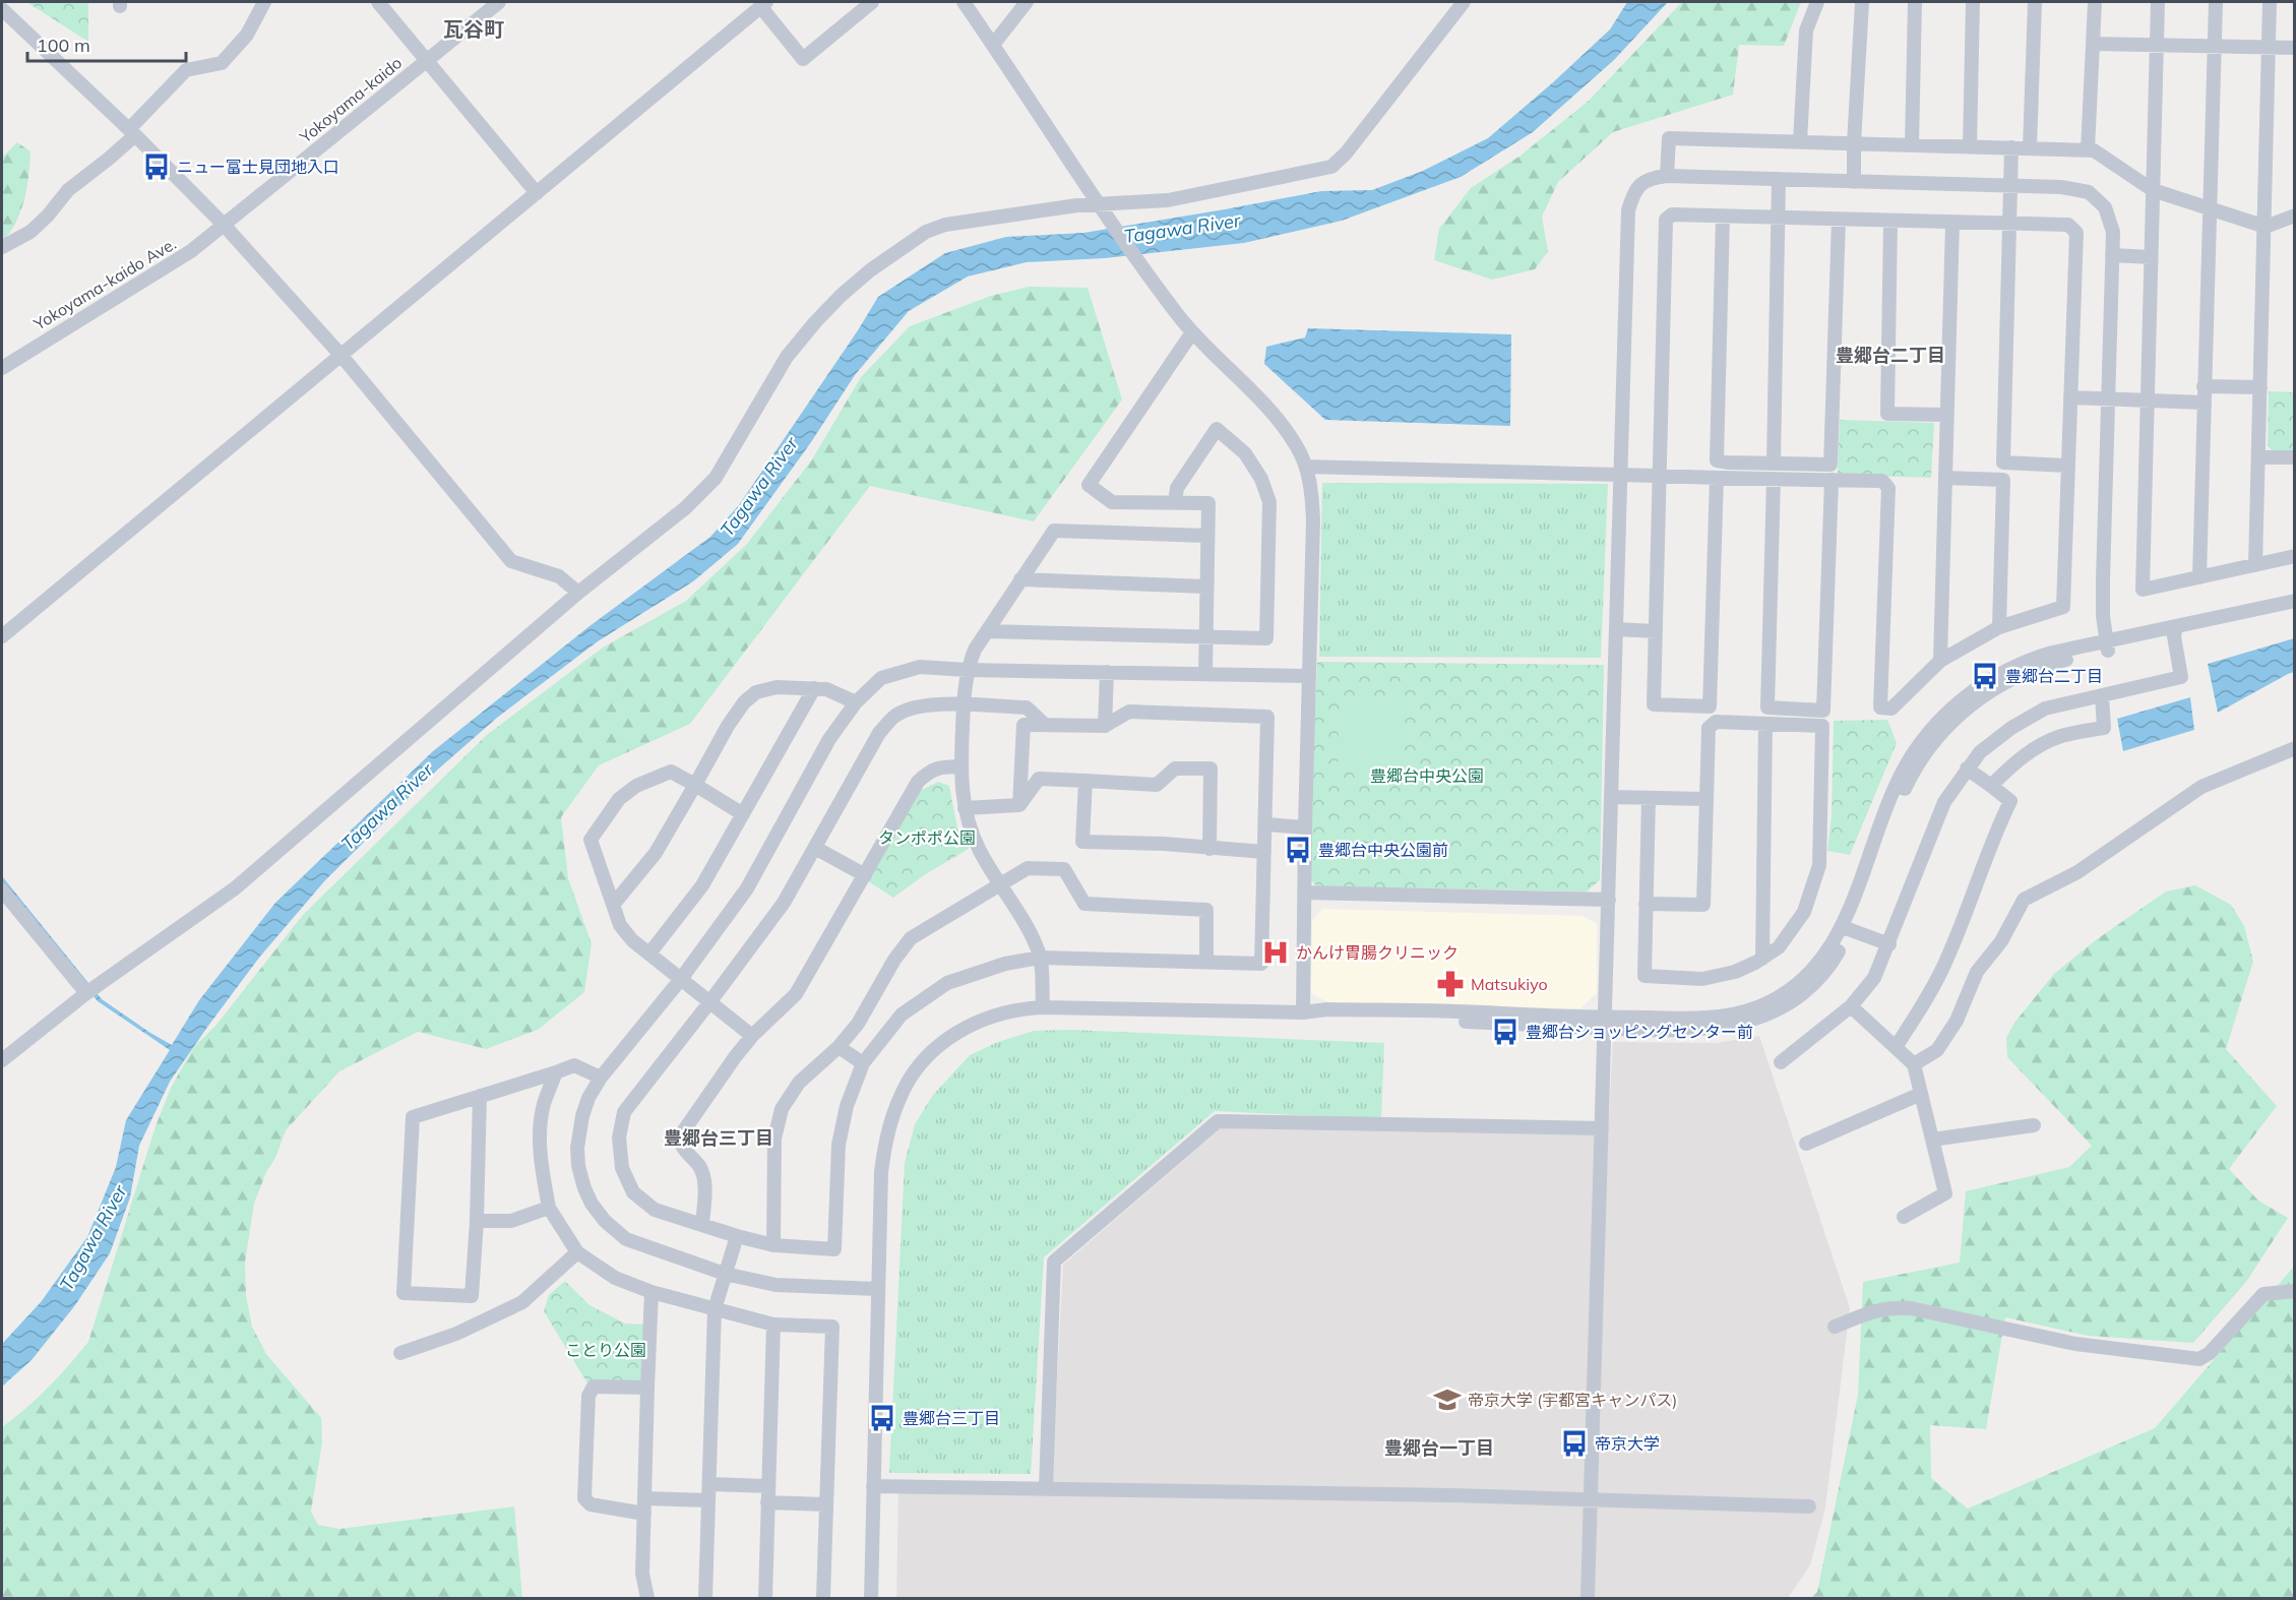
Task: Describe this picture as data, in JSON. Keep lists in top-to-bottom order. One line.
{"streets":{"street":["Yokoyama-kaido","Yokoyama-kaido Ave."]},"crossings":[["Yokoyama-kaido","Yokoyama-kaido Ave."]],"districts":["瓦谷町","豊郷台二丁目","豊郷台三丁目","豊郷台一丁目"],"water":["Tagawa River"],"parks":["豊郷台中央公園","タンポポ公園","ことり公園"],"places":{"bus stop":["ニュー富士見団地入口","豊郷台二丁目","豊郷台中央公園前","豊郷台ショッピングセンター前","豊郷台三丁目","帝京大学"],"hospital":["かんけ胃腸クリニック"],"pharmacy":["Matsukiyo"],"school or university":["帝京大学 (宇都宮キャンパス)"]},"scale_bar":"100 m"}
